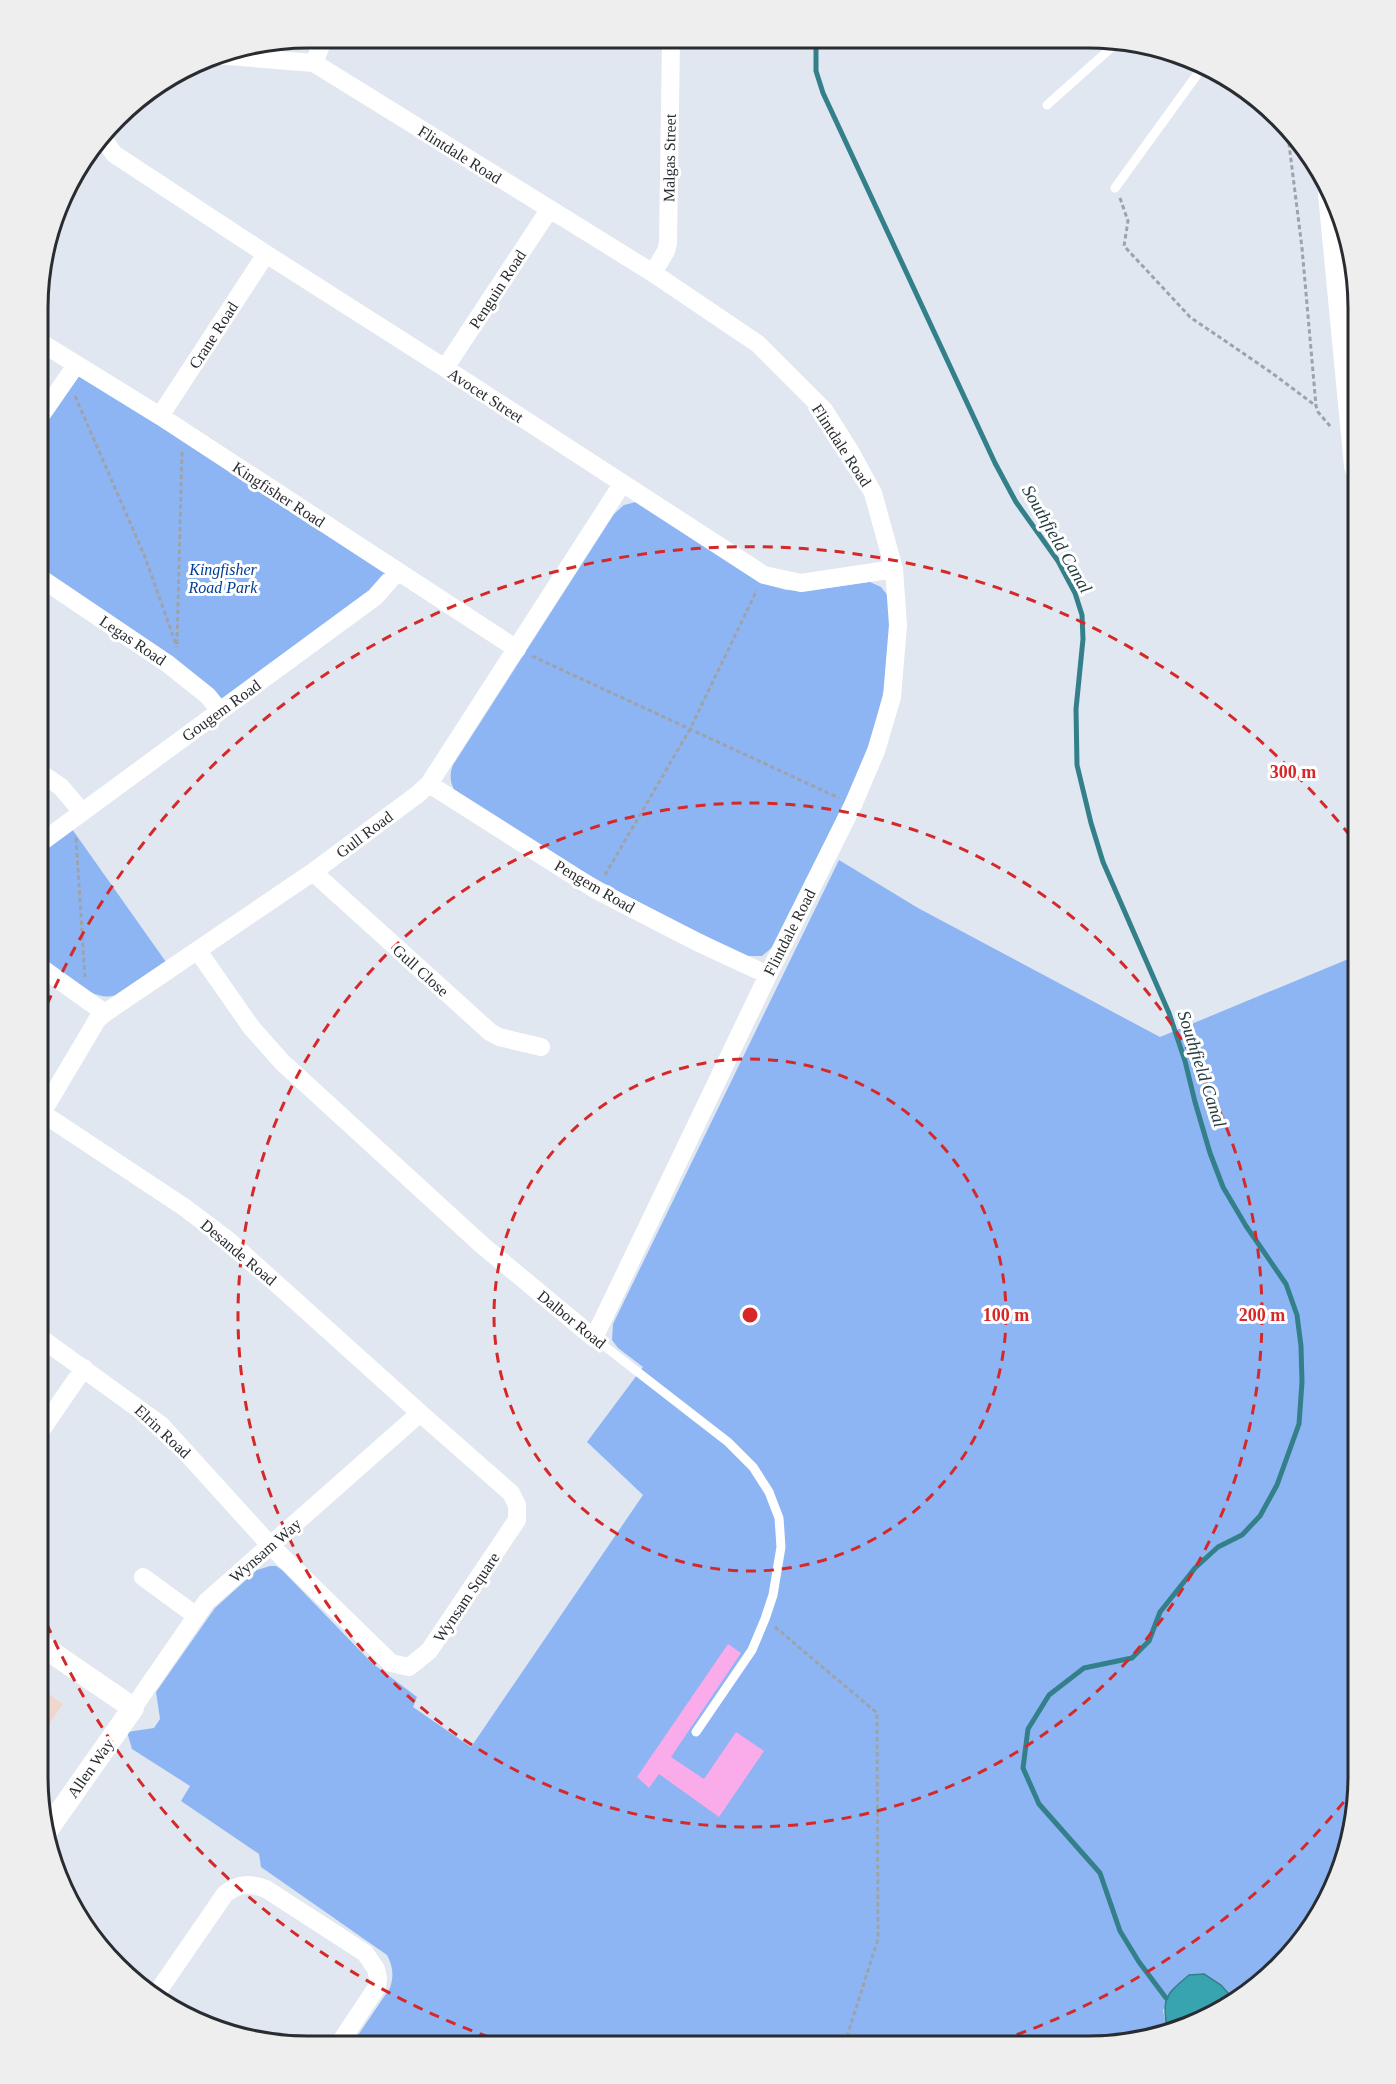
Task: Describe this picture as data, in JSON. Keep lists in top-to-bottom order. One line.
{"streets":{"street":["Flintdale Road","Malgas Street","Penguin Road","Crane Road","Avocet Street","Kingfisher Road","Legas Road","Gougem Road","Gull Road","Pengem Road","Gull Close","Desande Road","Dalbor Road","Elrin Road","Wynsam Way","Wynsam Square","Allen Way"]},"crossings":[["Flintdale Road","Malgas Street"],["Flintdale Road","Penguin Road"],["Flintdale Road","Avocet Street"],["Flintdale Road","Pengem Road"],["Flintdale Road","Dalbor Road"],["Penguin Road","Avocet Street"],["Crane Road","Avocet Street"],["Crane Road","Kingfisher Road"],["Avocet Street","Gull Road"],["Kingfisher Road","Gougem Road"],["Kingfisher Road","Gull Road"],["Legas Road","Gougem Road"],["Gull Road","Pengem Road"],["Gull Road","Gull Close"],["Gull Road","Dalbor Road"],["Desande Road","Wynsam Way"],["Desande Road","Wynsam Square"],["Elrin Road","Wynsam Way"],["Elrin Road","Wynsam Square"],["Wynsam Way","Wynsam Square"],["Wynsam Way","Allen Way"]],"water":["Southfield Canal"],"parks":["Kingfisher Road Park"],"rings":["300 m","100 m","200 m"]}
